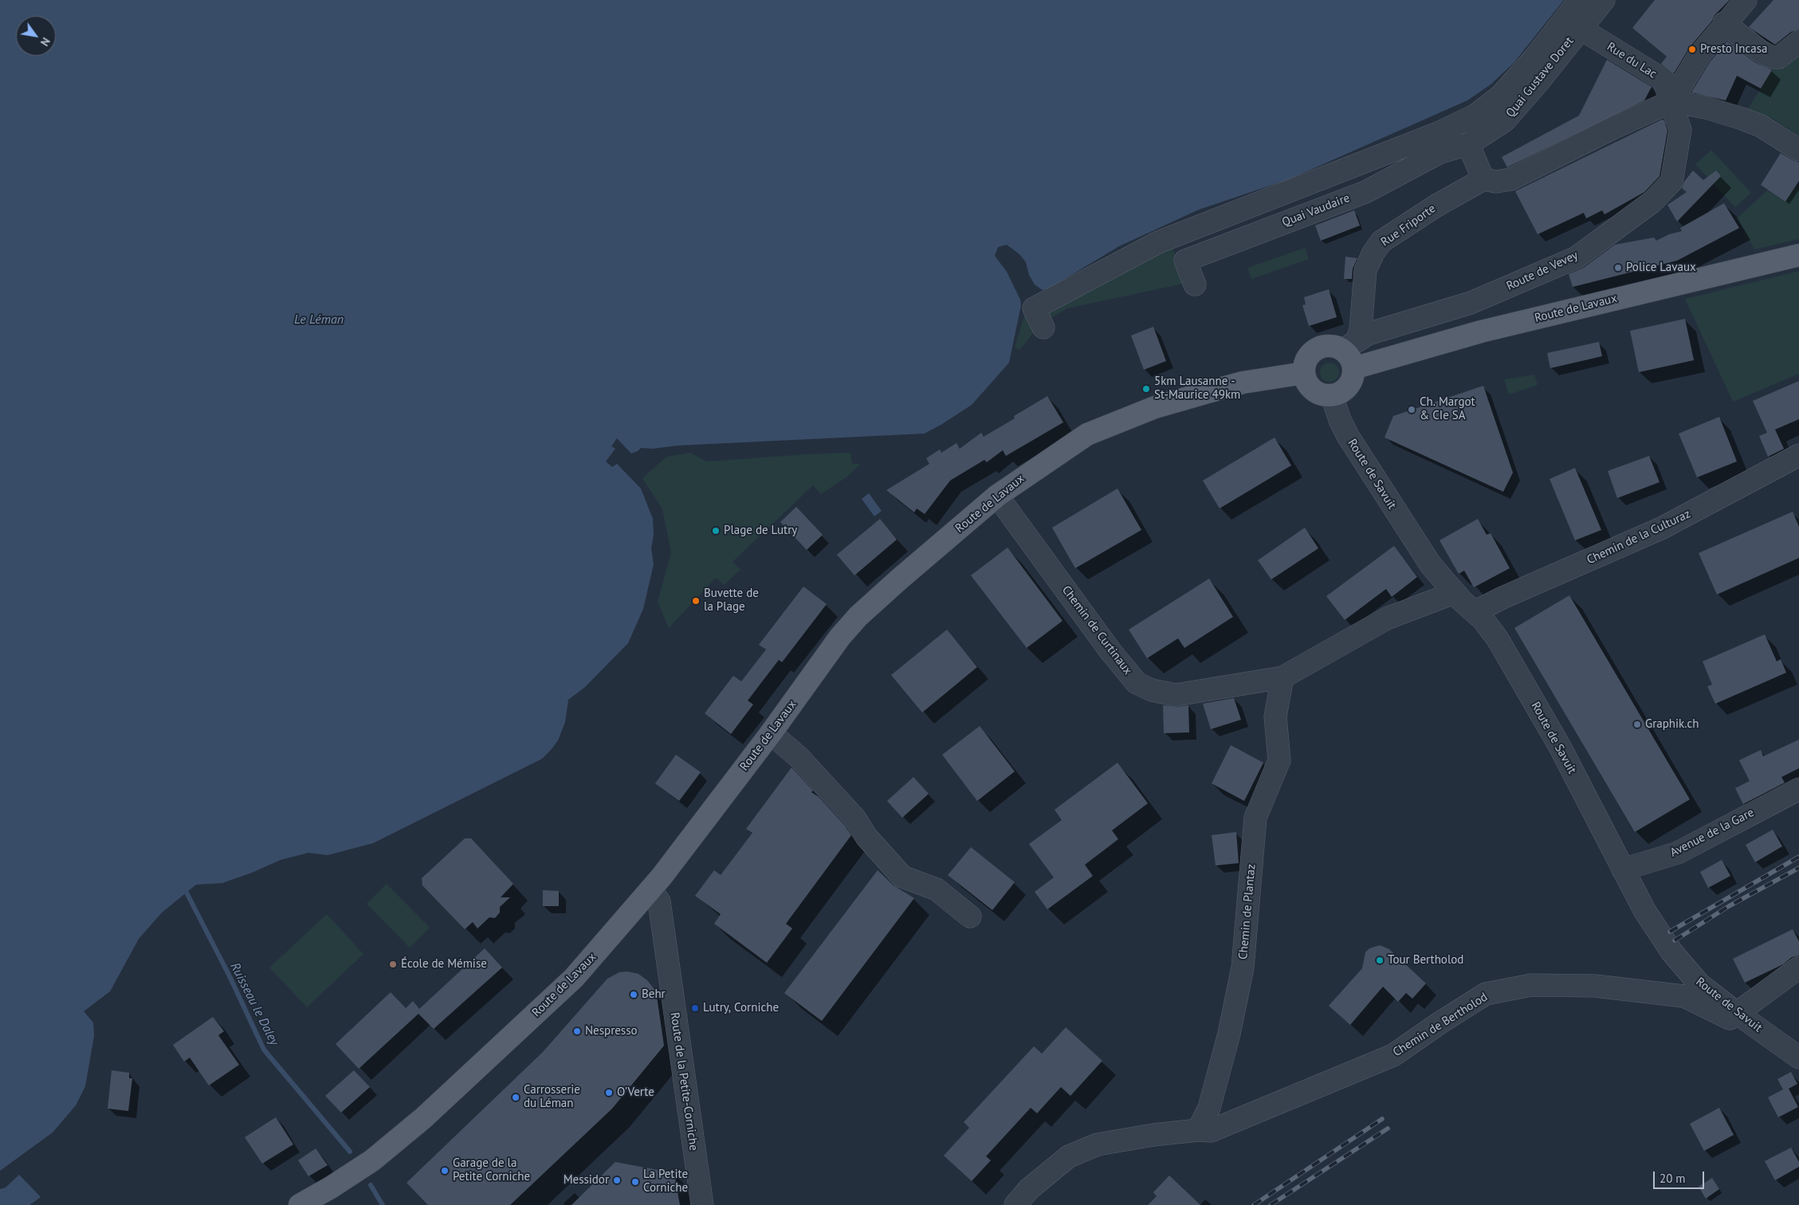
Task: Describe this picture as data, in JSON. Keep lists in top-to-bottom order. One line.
{"streets":{"main road":["Route de Lavaux"],"street":["Rue du Lac","Quai Gustave Doret","Quai Vaudaire","Rue Friporte","Route de Vevey","Route de Savuit","Chemin de la Culturaz","Chemin de Curtinaux","Avenue de la Gare","Chemin de Plantaz","Chemin de Bertholod","Route de la Petite-Corniche"]},"crossings":[["Rue du Lac","Quai Gustave Doret"],["Rue du Lac","Route de Vevey"],["Quai Gustave Doret","Quai Vaudaire"],["Rue Friporte","Route de Vevey"],["Rue Friporte","Route de Lavaux"],["Rue Friporte","Route de Savuit"],["Route de Vevey","Route de Lavaux"],["Route de Vevey","Route de Savuit"],["Route de Lavaux","Route de Savuit"],["Route de Lavaux","Chemin de Curtinaux"],["Route de Lavaux","Route de la Petite-Corniche"],["Route de Savuit","Chemin de la Culturaz"],["Route de Savuit","Avenue de la Gare"],["Route de Savuit","Chemin de Bertholod"],["Chemin de Curtinaux","Chemin de Plantaz"],["Chemin de Plantaz","Chemin de Bertholod"]],"water":["Le Léman","Ruisseau le Daley"],"places":["Presto Incasa","Police Lavaux","5km Lausanne - St-Maurice 49km","Ch. Margot & CIe SA","Plage de Lutry","Buvette de la Plage","Graphik.ch","Tour Bertholod","École de Mémise","Behr","Lutry, Corniche","Nespresso","O'Verte","Carrosserie du Léman","Garage de la Petite Corniche","Messidor","La Petite Corniche"],"scale_bar":"20 m","north":"bottom right"}
